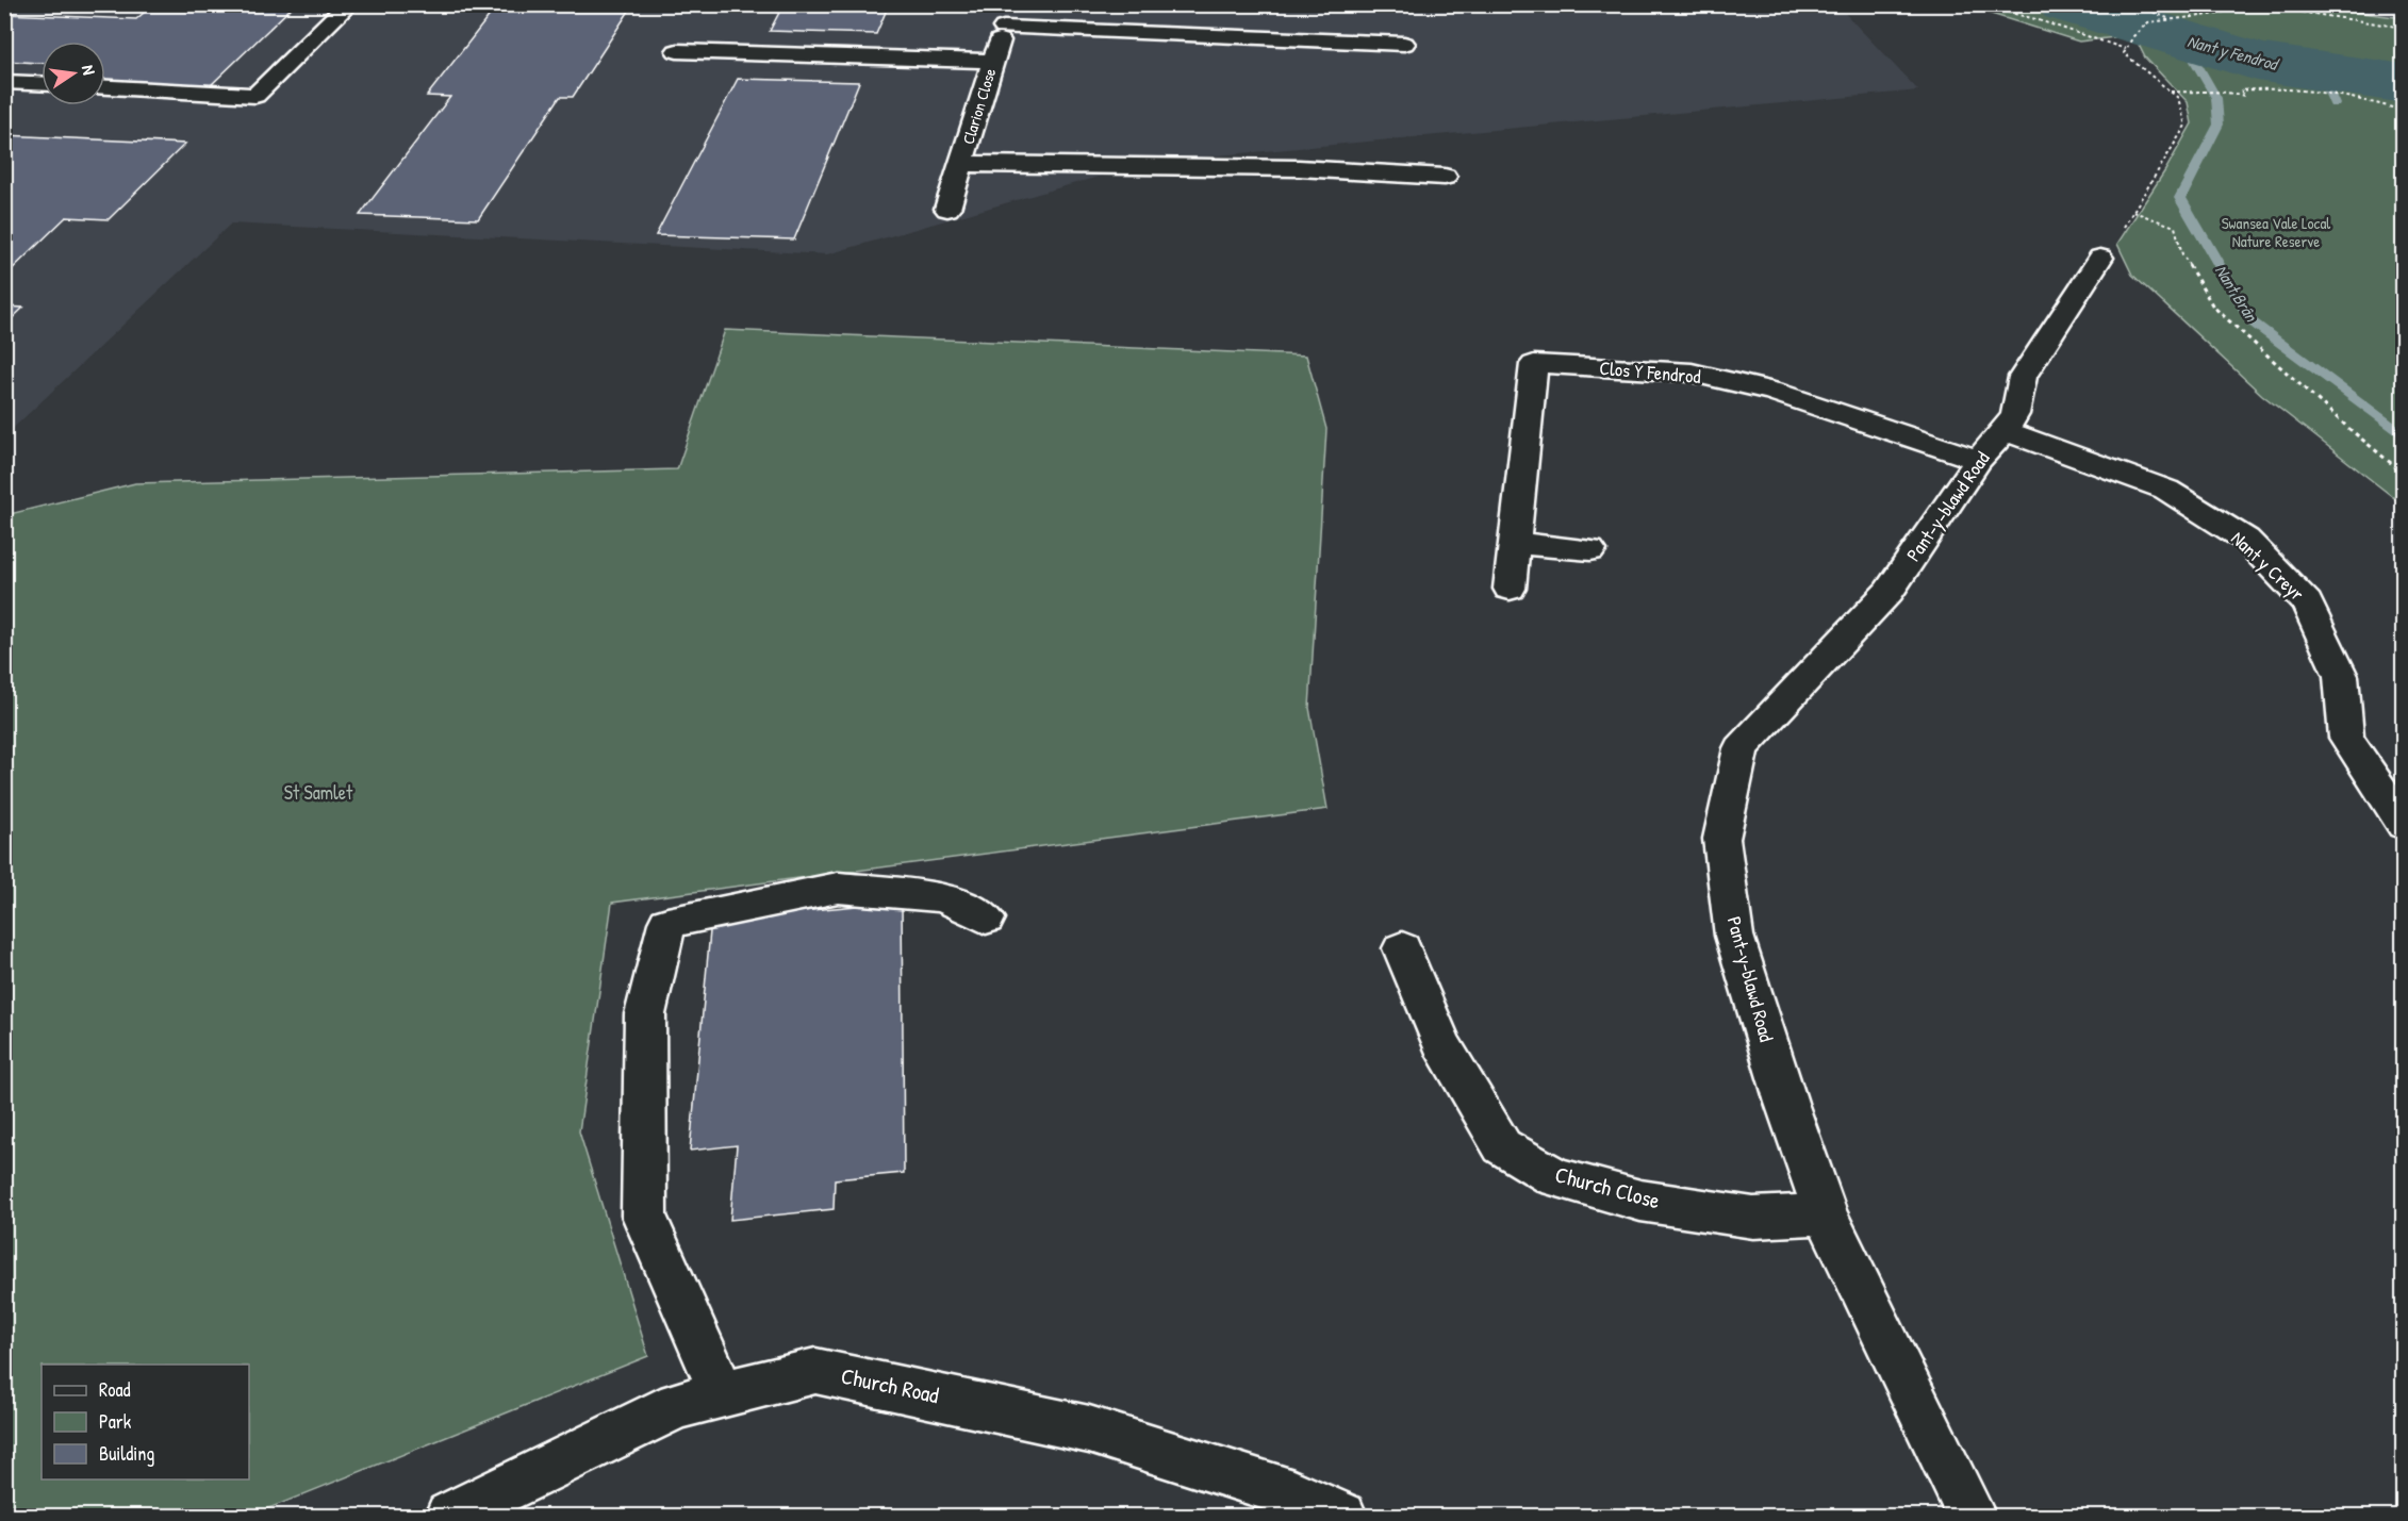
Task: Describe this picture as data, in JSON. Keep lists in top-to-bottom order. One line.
{"streets":{"street":["Clarion Close","Clos Y Fendrod","Pant-y-blawd Road","Nant y Creyr","Church Close","Church Road"]},"crossings":[["Clos Y Fendrod","Pant-y-blawd Road"],["Pant-y-blawd Road","Nant y Creyr"],["Pant-y-blawd Road","Church Close"]],"water":["Nant y Fendrod","Nant Brân"],"parks":["Swansea Vale Local Nature Reserve","St Samlet"],"legend":["Road","Park","Building"],"north":"right"}
